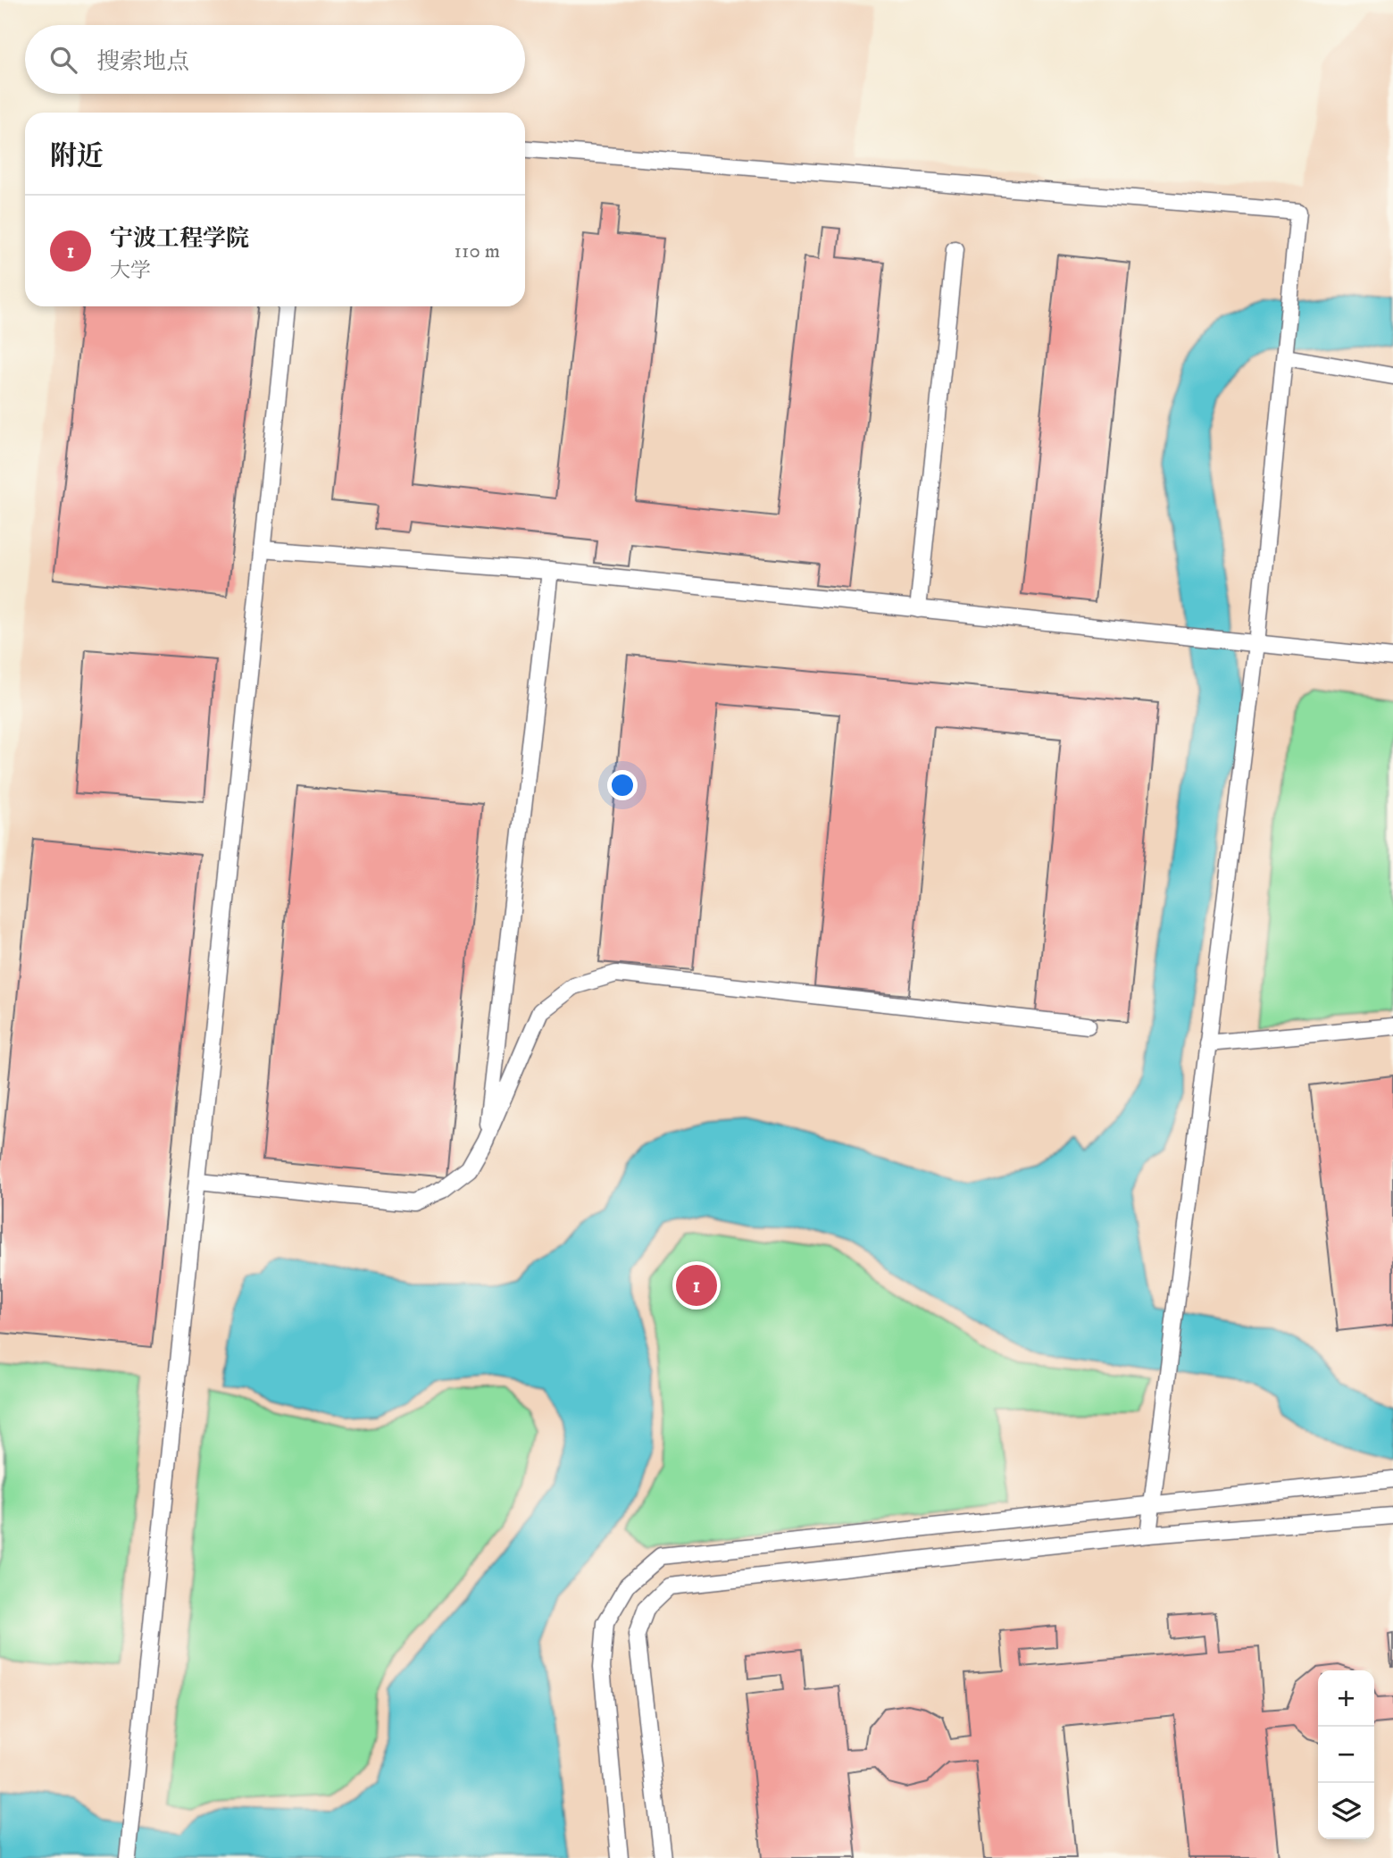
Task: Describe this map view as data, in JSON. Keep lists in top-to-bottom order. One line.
{"page":{"search":"搜索地点","heading":"附近","list":[{"mark":"1","name":"宁波工程学院","note":"大学","value":"110 m"}],"pins":"1","map_buttons":["+","−"]}}
